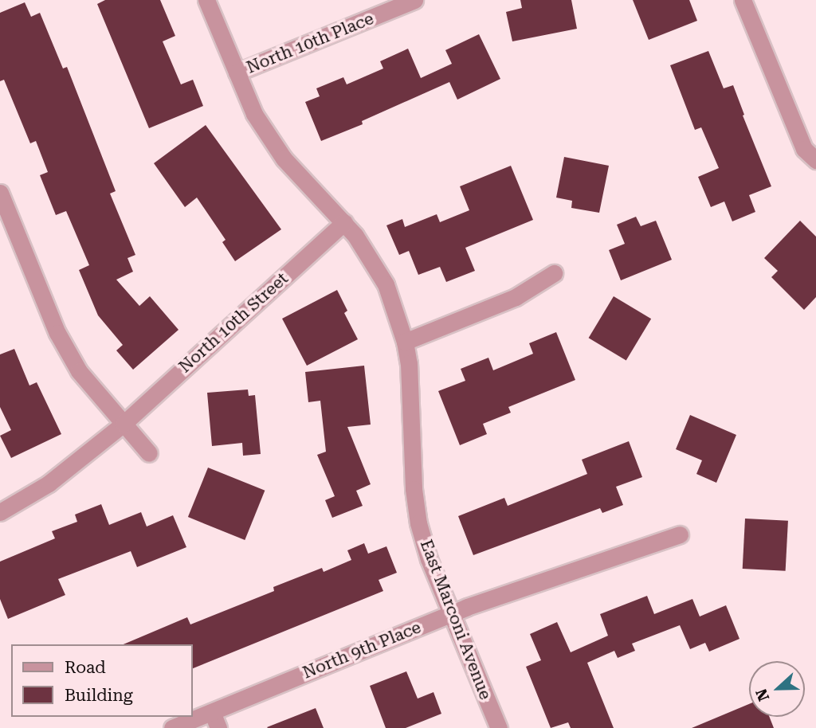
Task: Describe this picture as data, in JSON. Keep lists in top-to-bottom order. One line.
{"streets":{"street":["North 10th Place","North 10th Street","East Marconi Avenue","North 9th Place"]},"crossings":[["North 10th Place","East Marconi Avenue"],["North 10th Street","East Marconi Avenue"],["East Marconi Avenue","North 9th Place"]],"legend":["Road","Building"],"north":"left"}
